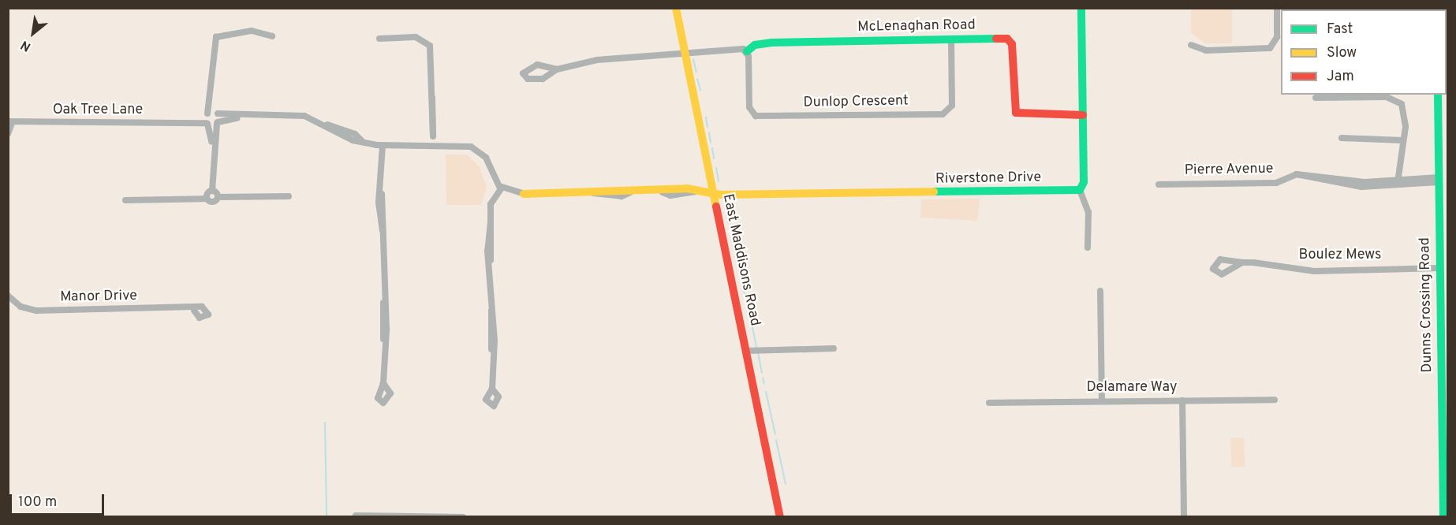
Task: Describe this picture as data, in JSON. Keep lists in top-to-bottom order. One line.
{"streets":{"street":["McLenaghan Road","Dunlop Crescent","Oak Tree Lane","Pierre Avenue","Riverstone Drive","Boulez Mews","East Maddisons Road","Manor Drive","Dunns Crossing Road","Delamare Way"]},"crossings":[["McLenaghan Road","Dunlop Crescent"],["McLenaghan Road","East Maddisons Road"],["Pierre Avenue","Dunns Crossing Road"],["Riverstone Drive","East Maddisons Road"],["Boulez Mews","Dunns Crossing Road"]],"legend":["Fast","Slow","Jam"],"scale_bar":"100 m","north":"bottom left"}
